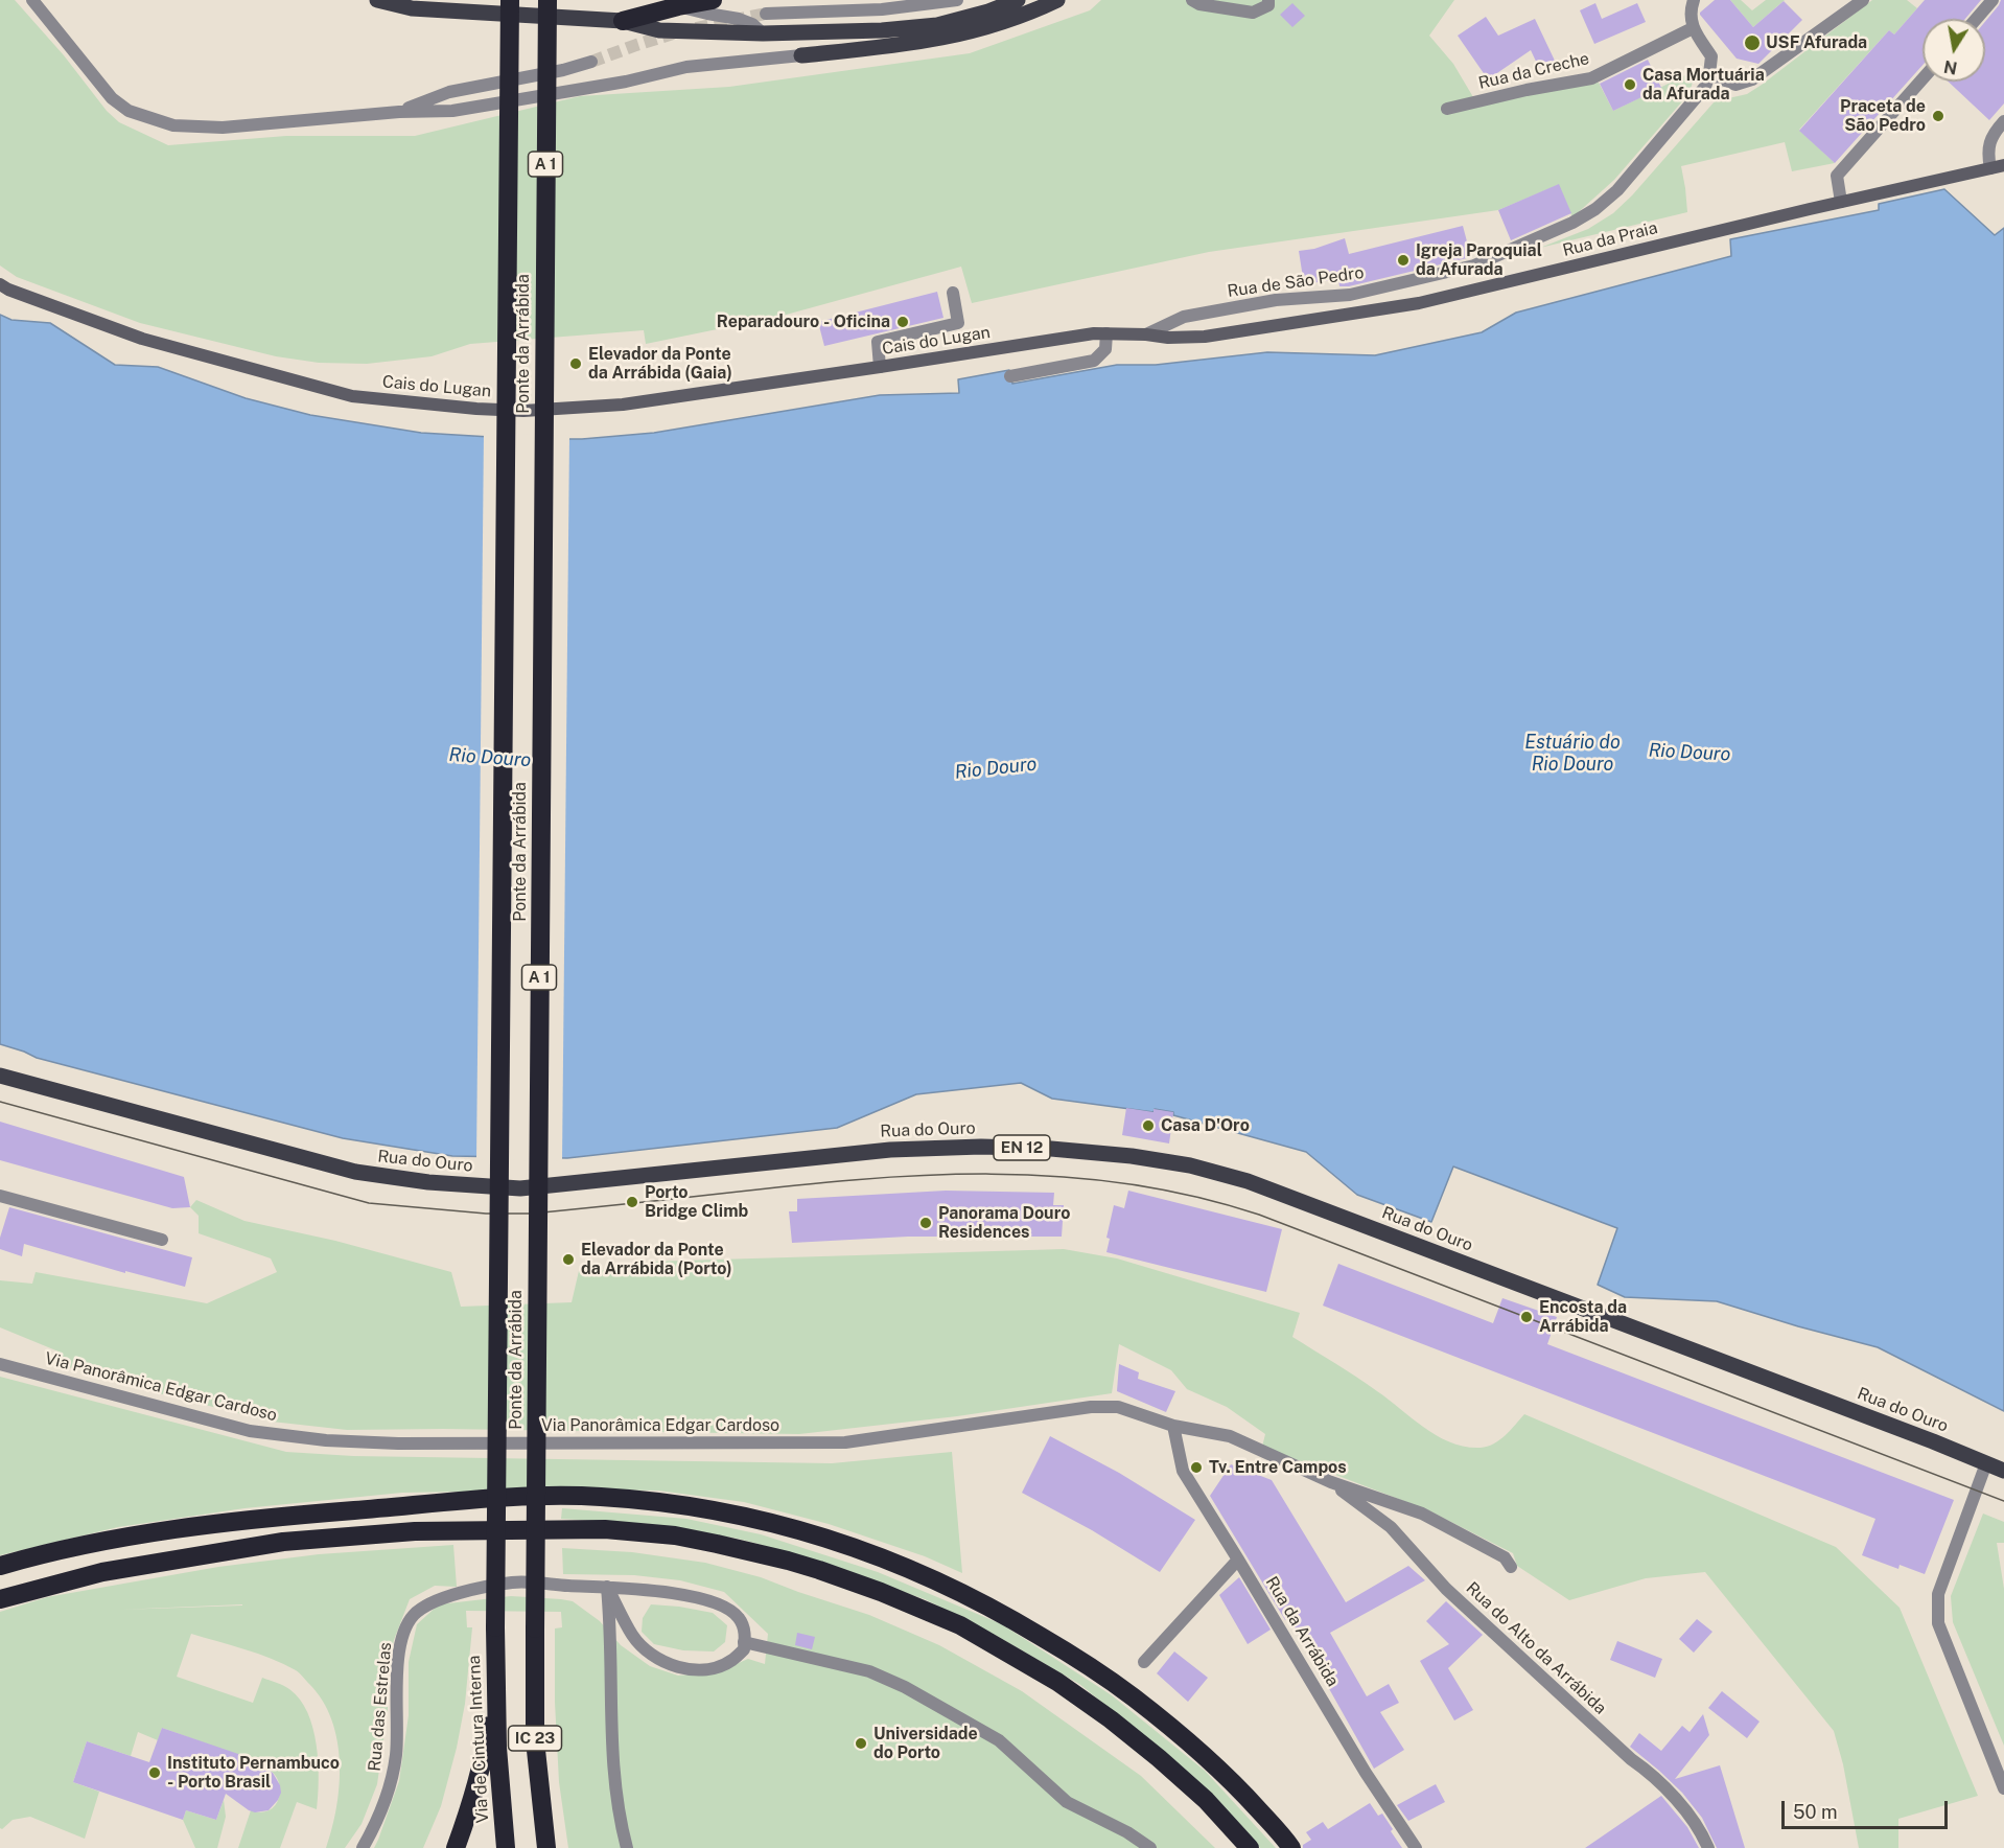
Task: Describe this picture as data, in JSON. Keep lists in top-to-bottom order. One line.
{"streets":{"highway":["A 1","Ponte da Arrábida","IC 23","Via de Cintura Interna"],"main road":["Rua da Praia","Cais do Lugan","Rua do Ouro","EN 12"],"street":["Rua da Creche","Rua de São Pedro","Via Panorâmica Edgar Cardoso","Rua da Arrábida","Rua do Alto da Arrábida","Rua das Estrelas"]},"crossings":[["Rua da Praia","Rua de São Pedro"],["Rua da Praia","Cais do Lugan"],["Rua de São Pedro","Cais do Lugan"],["Ponte da Arrábida","IC 23"],["Ponte da Arrábida","Via de Cintura Interna"],["Via Panorâmica Edgar Cardoso","Rua da Arrábida"],["Via Panorâmica Edgar Cardoso","Rua do Alto da Arrábida"],["Rua da Arrábida","Rua do Alto da Arrábida"]],"water":["Estuário do Rio Douro","Rio Douro"],"places":["USF Afurada","Casa Mortuária da Afurada","Praceta de São Pedro","Igreja Paroquial da Afurada","Reparadouro - Oficina","Elevador da Ponte da Arrábida (Gaia)","Casa D'Oro","Porto Bridge Climb","Panorama Douro Residences","Elevador da Ponte da Arrábida (Porto)","Encosta da Arrábida","Tv. Entre Campos","Universidade do Porto","Instituto Pernambuco - Porto Brasil"],"scale_bar":"50 m","north":"bottom"}
